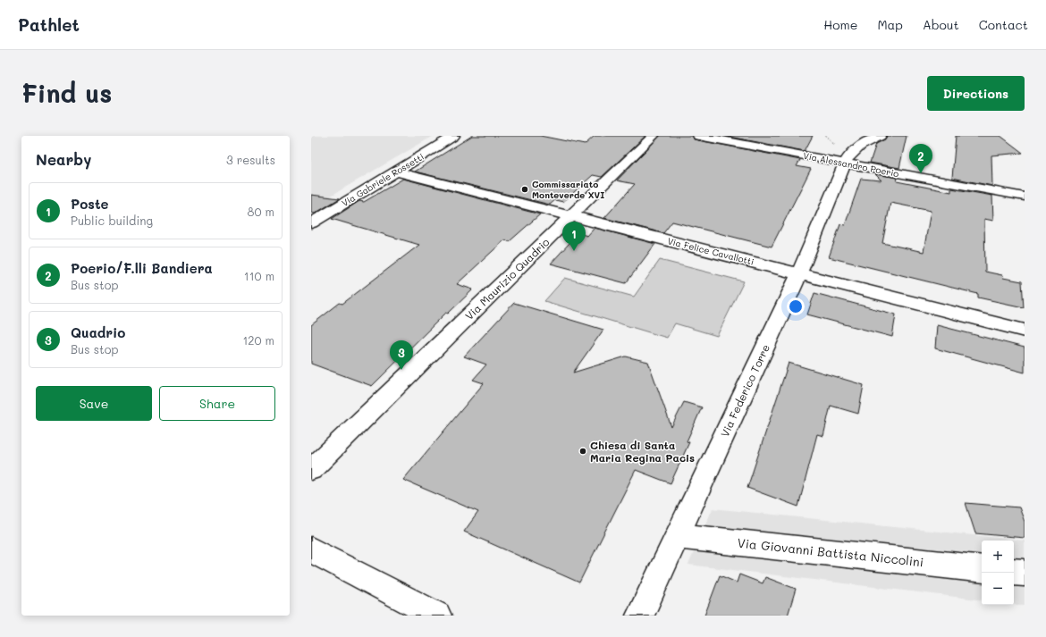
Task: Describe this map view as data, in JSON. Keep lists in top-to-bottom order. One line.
{"streets":{"street":["Via Alessandro Poerio","Via Gabriele Rossetti","Via Felice Cavallotti","Via Maurizio Quadrio","Via Federico Torre","Via Giovanni Battista Niccolini"]},"crossings":[["Via Alessandro Poerio","Via Federico Torre"],["Via Gabriele Rossetti","Via Felice Cavallotti"],["Via Felice Cavallotti","Via Maurizio Quadrio"],["Via Felice Cavallotti","Via Federico Torre"],["Via Federico Torre","Via Giovanni Battista Niccolini"]],"places":["Commissariato Monteverde XVI","Chiesa di Santa Maria Regina Pacis"],"page":{"header":"Pathlet","nav":["Home","Map","About","Contact"],"buttons":["Directions",["Save","Share"]],"title":"Find us","heading":["Nearby","3 results"],"pins":["2","1","3"],"list":[{"mark":"1","name":"Poste","note":"Public building","value":"80 m"},{"mark":"2","name":"Poerio/F.lli Bandiera","note":"Bus stop","value":"110 m"},{"mark":"3","name":"Quadrio","note":"Bus stop","value":"120 m"}],"map_buttons":["+","−"]}}
